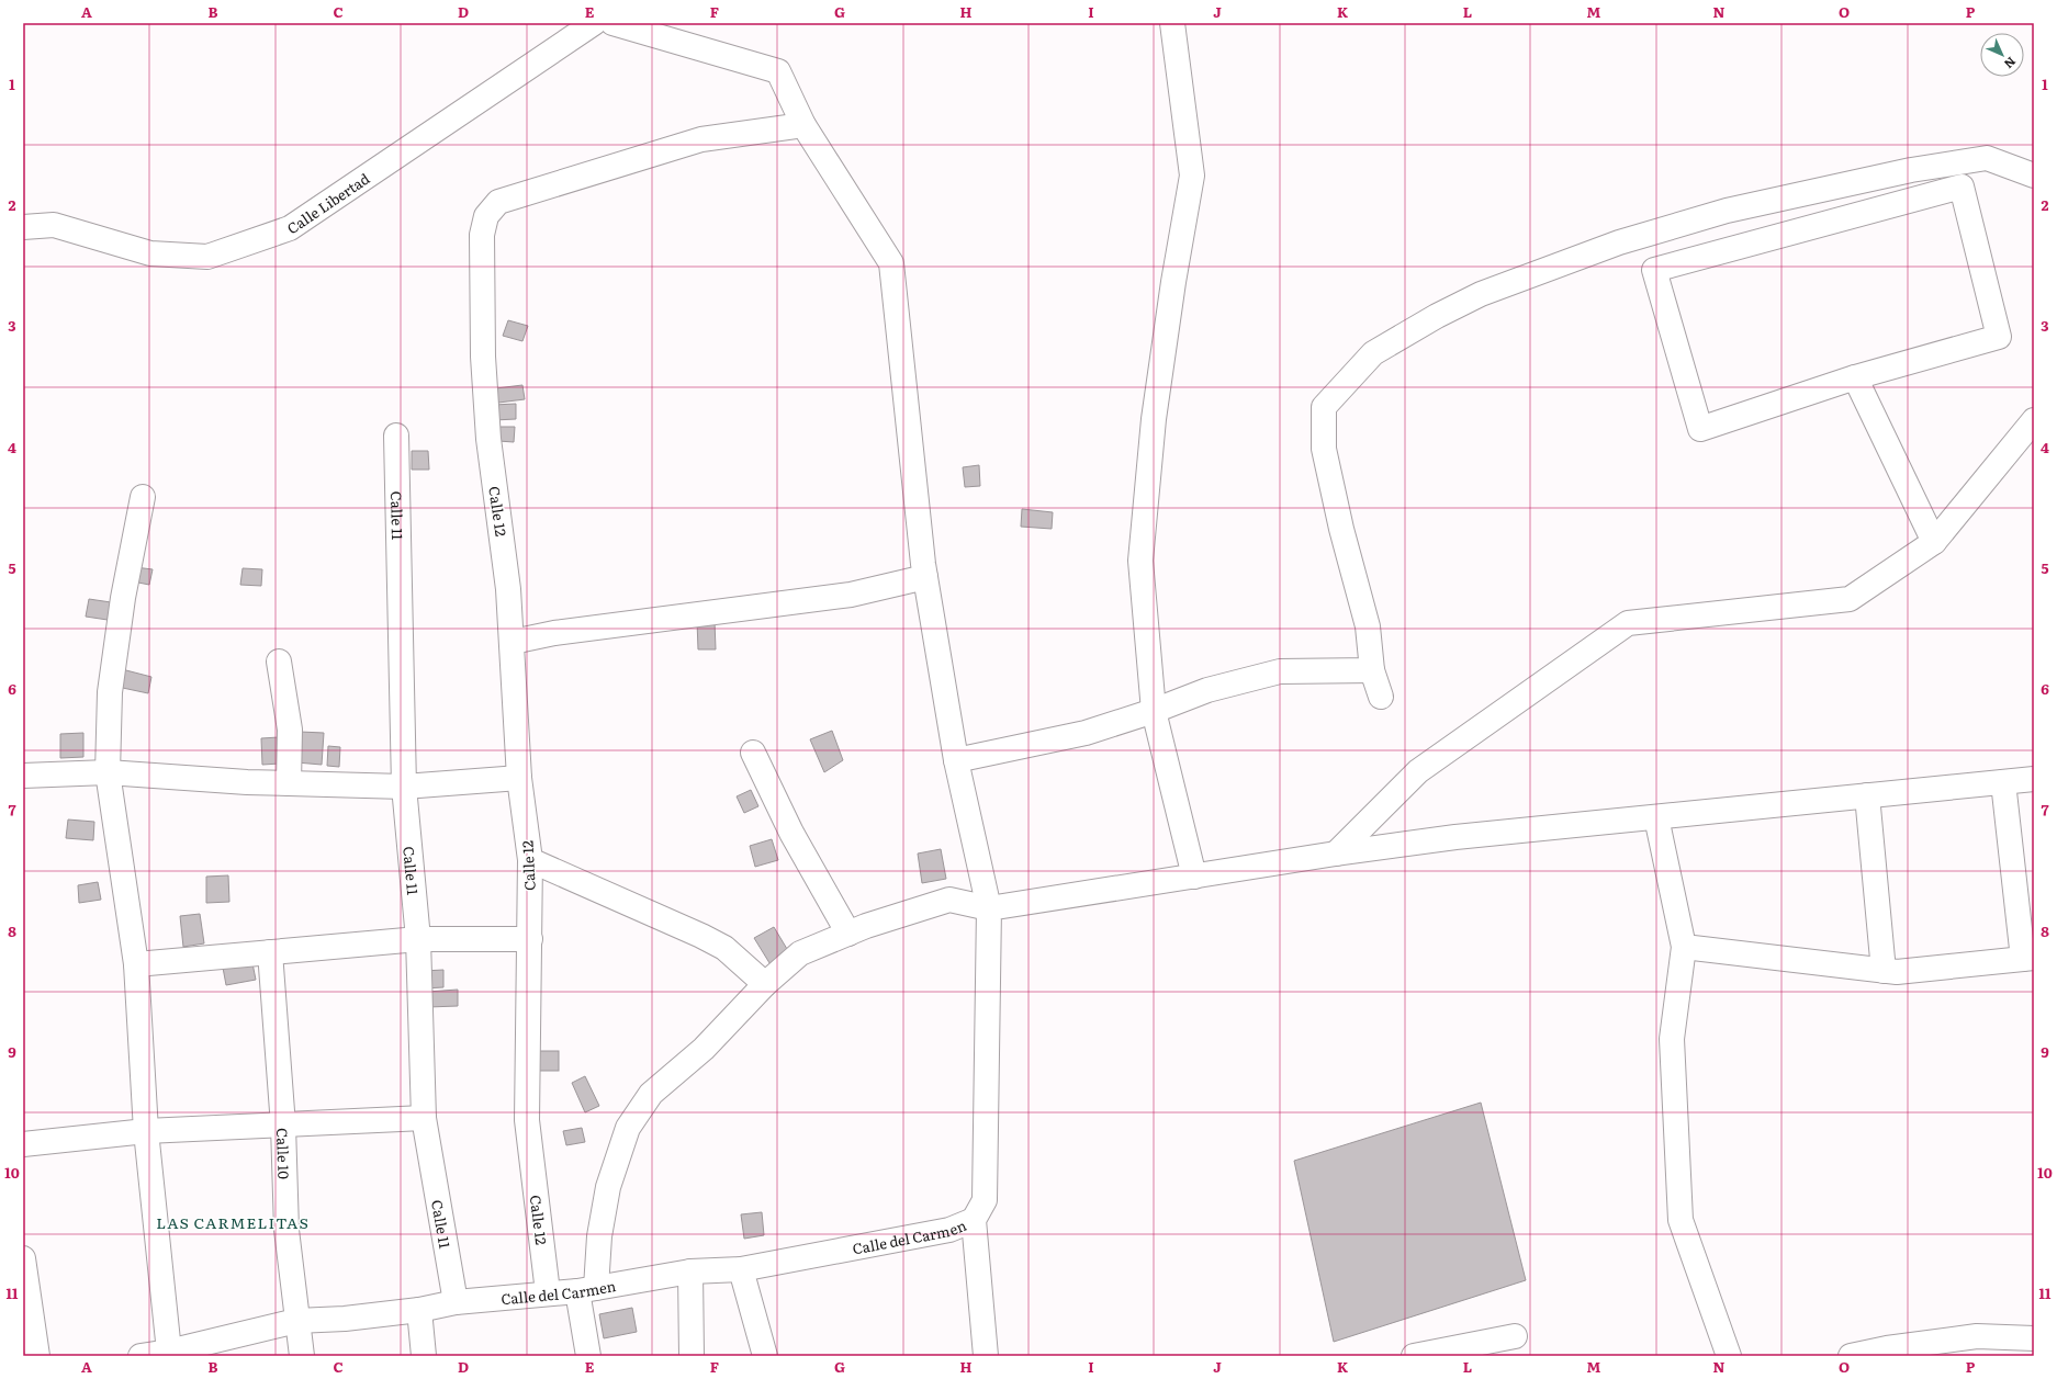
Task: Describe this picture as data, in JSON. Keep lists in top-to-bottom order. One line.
{"streets":{"street":["Calle Libertad","Calle 12","Calle 11","Calle 10","Calle del Carmen"]},"crossings":[["Calle 12","Calle del Carmen"],["Calle 11","Calle del Carmen"],["Calle 10","Calle del Carmen"]],"districts":["LAS CARMELITAS"],"north":"bottom right","grid":{"columns":["A","B","C","D","E","F","G","H","I","J","K","L","M","N","O","P"],"rows":["1","2","3","4","5","6","7","8","9","10","11"]}}
